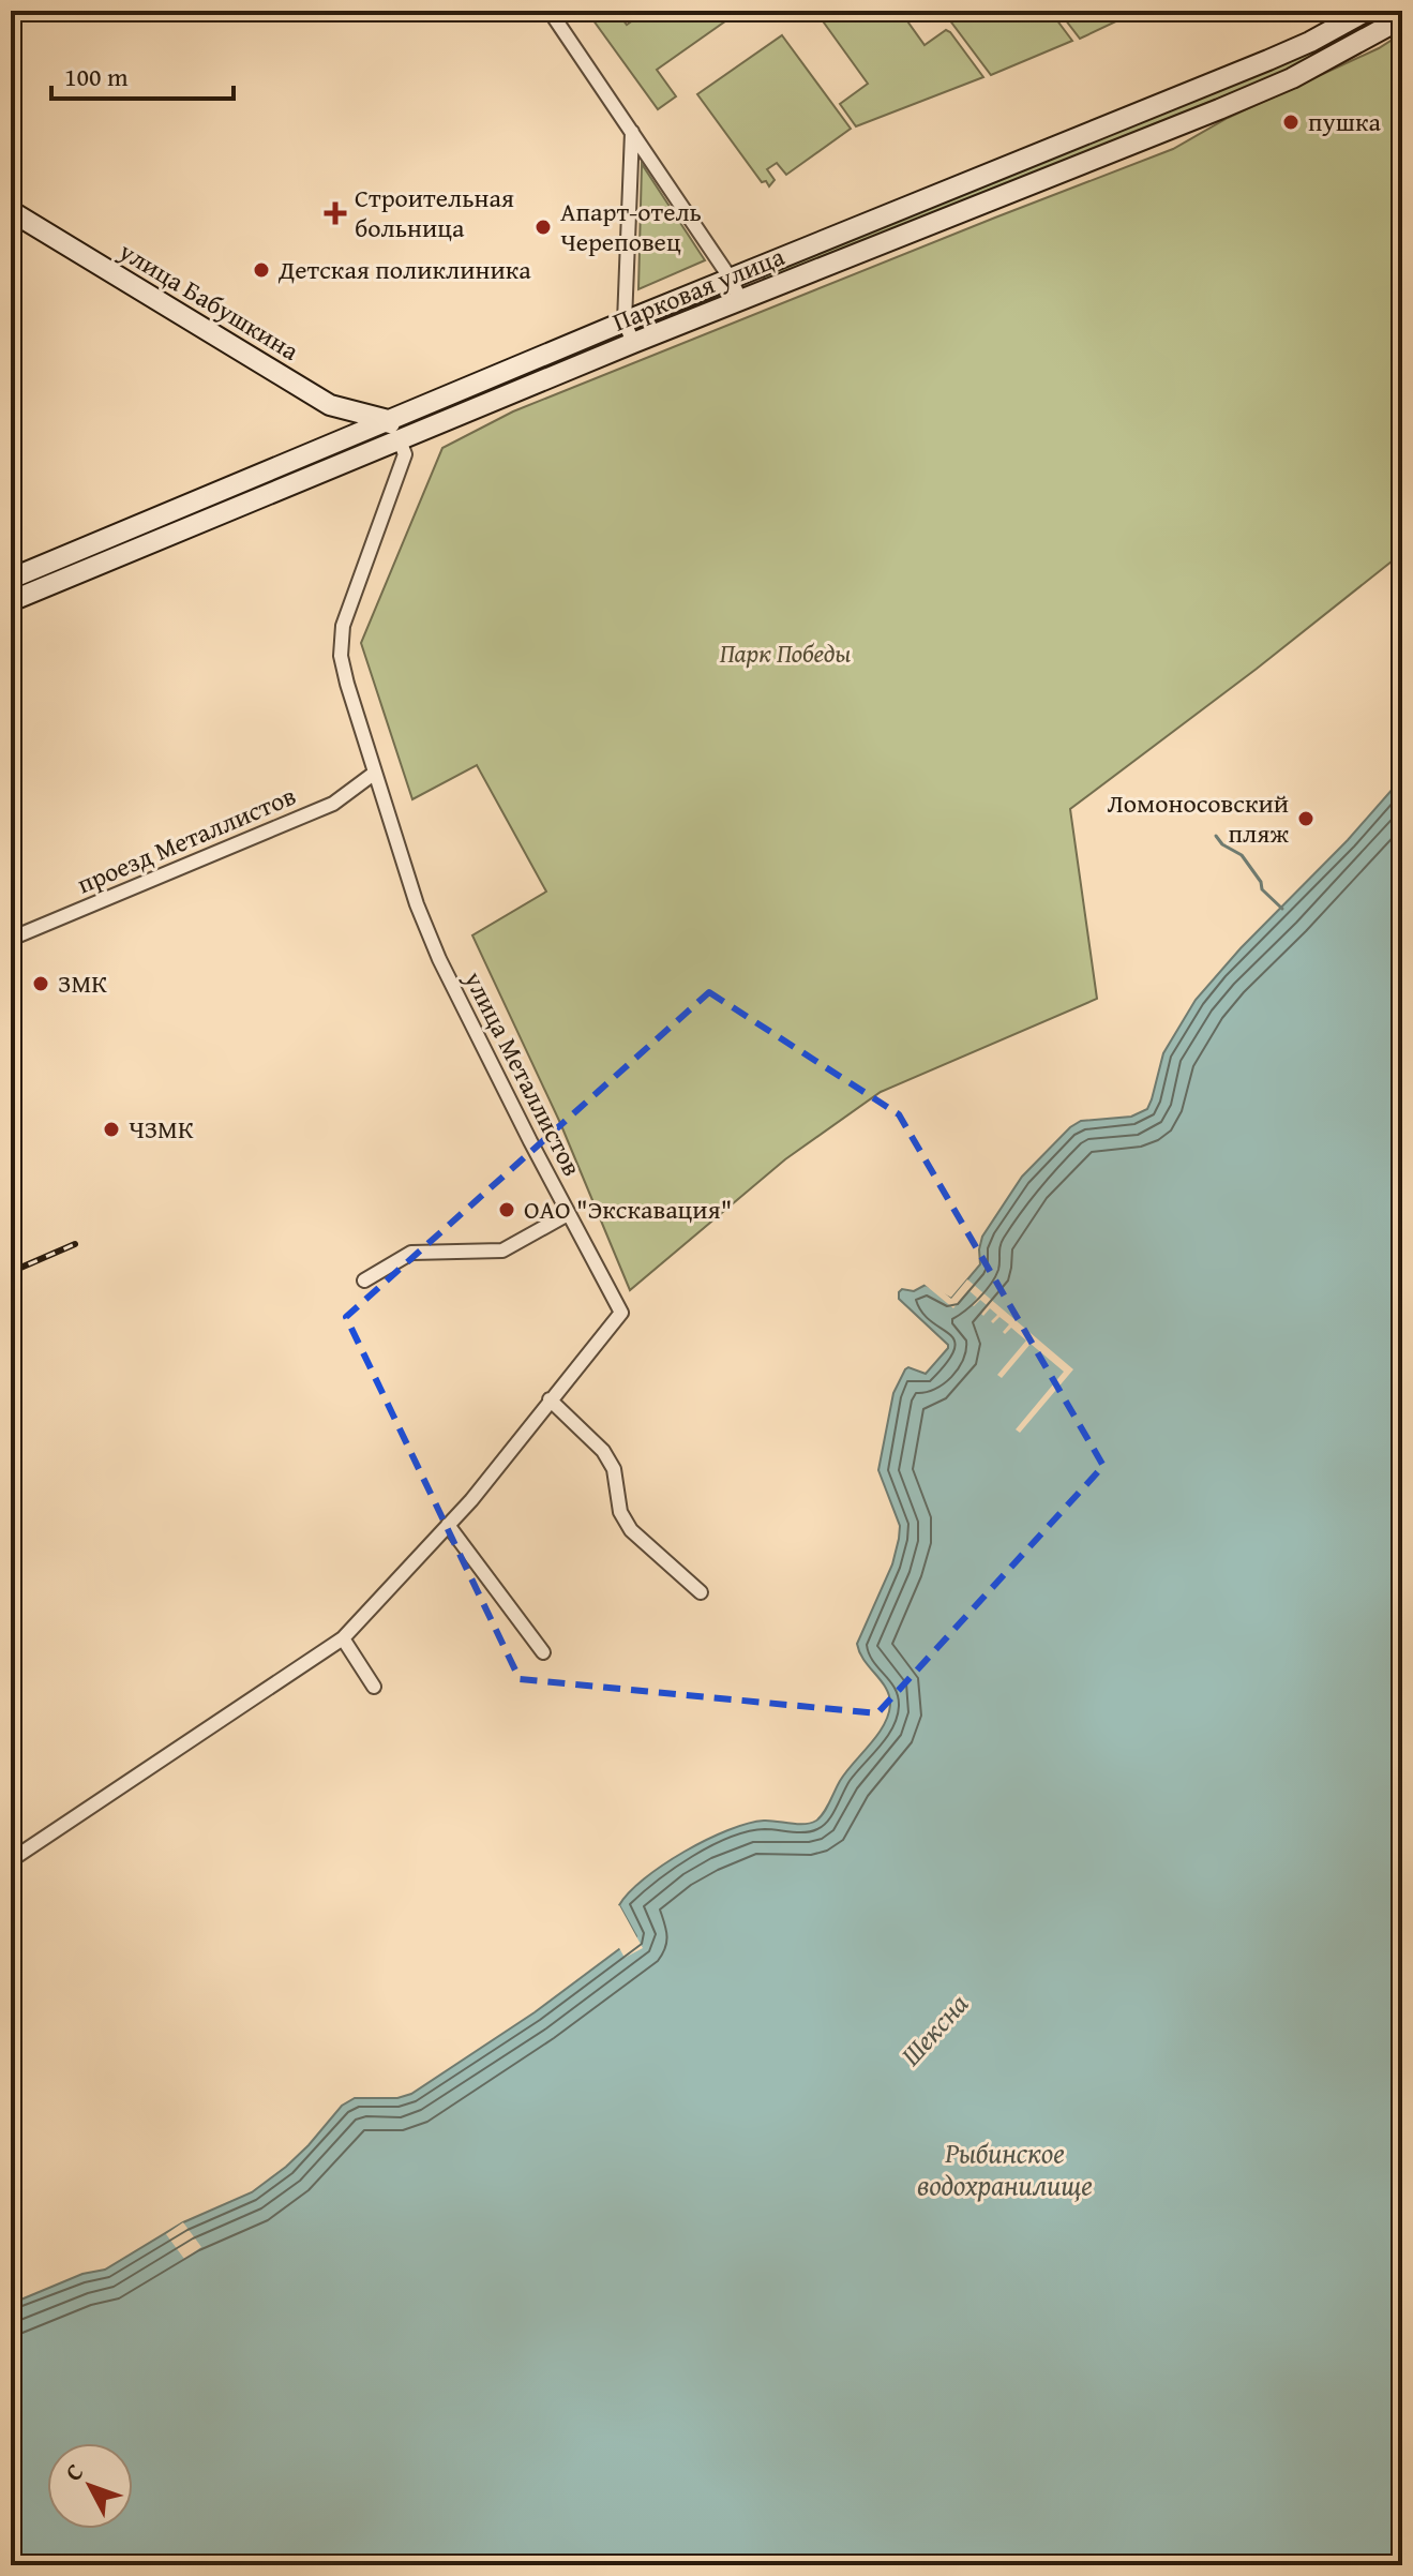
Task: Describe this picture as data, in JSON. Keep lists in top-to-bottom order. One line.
{"streets":{"main road":["Парковая улица","улица Бабушкина"],"street":["проезд Металлистов","улица Металлистов"]},"crossings":[["Парковая улица","улица Бабушкина"],["Парковая улица","улица Металлистов"],["проезд Металлистов","улица Металлистов"]],"water":["Шексна","Рыбинское водохранилище"],"parks":["Парк Победы"],"places":{"other":["пушка","Апарт-отель Череповец","Детская поликлиника","Ломоносовский пляж","ЗМК","ЧЗМК","ОАО \"Экскавация\""],"health":["Строительная больница"]},"scale_bar":"100 m","north":"top left"}
